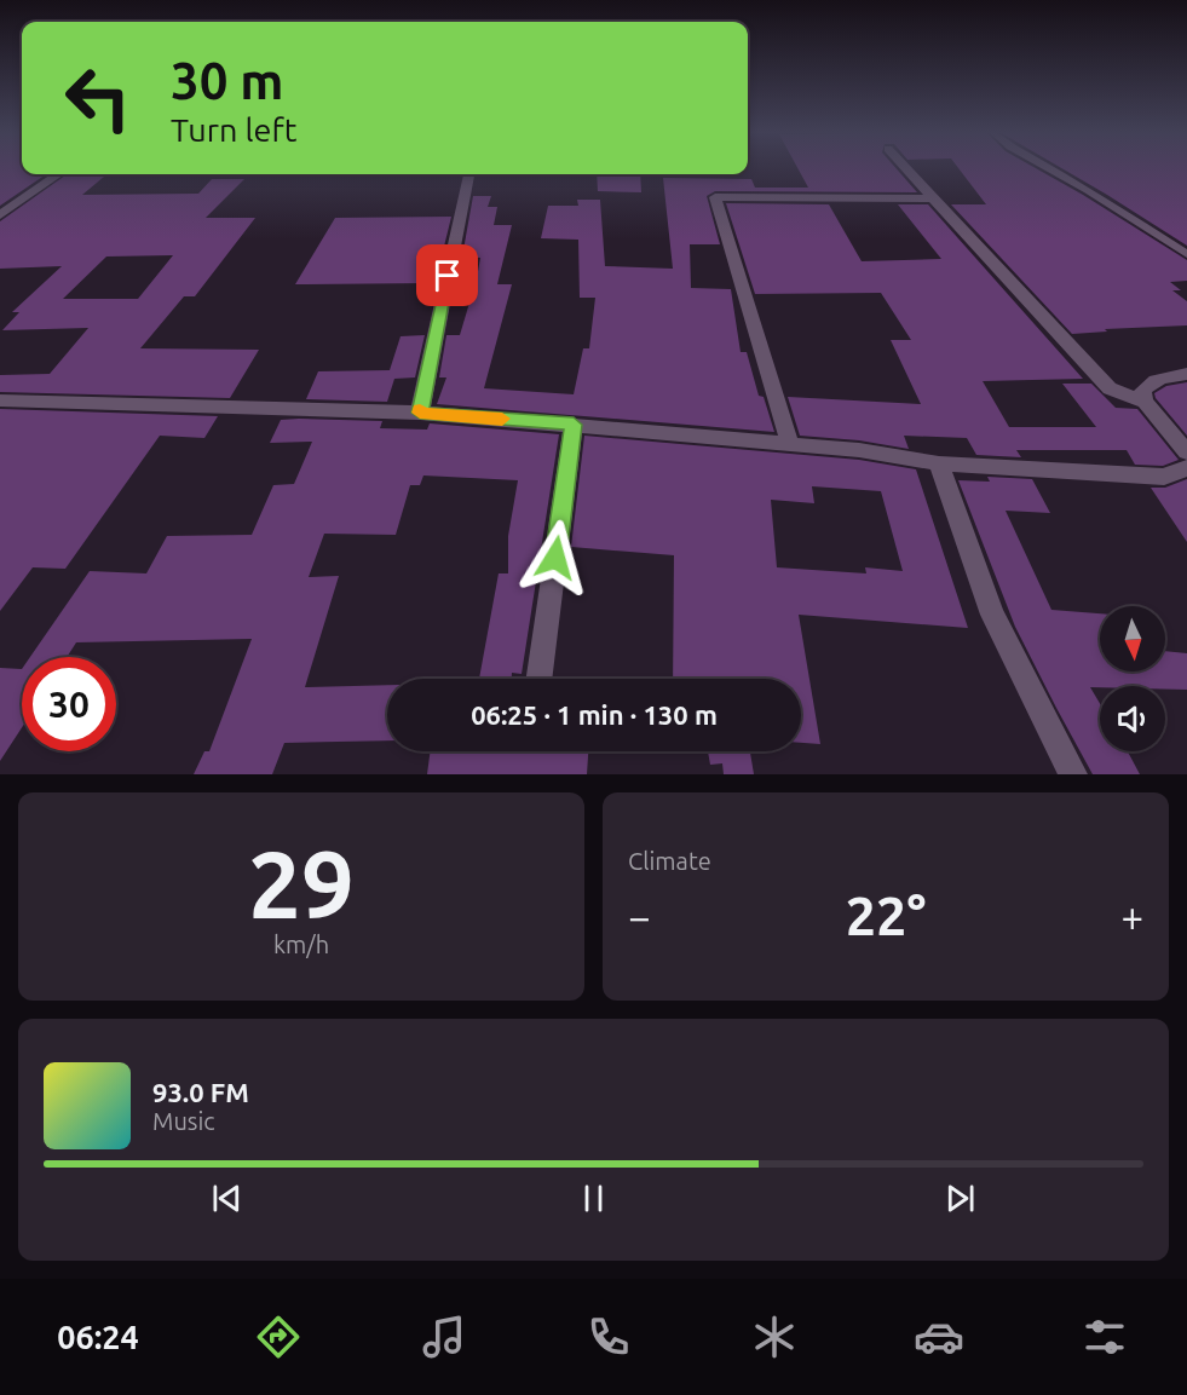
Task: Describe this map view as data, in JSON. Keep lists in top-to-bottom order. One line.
{"north":"bottom","page":{"turn":["30 m","Turn left"],"limit":"30","trip":"06:25 · 1 min · 130 m","tile":[["29","km/h"],"Climate"],"heat":["−","22°","+"],"song":["93.0 FM","Music"],"tabs":"06:24"}}
